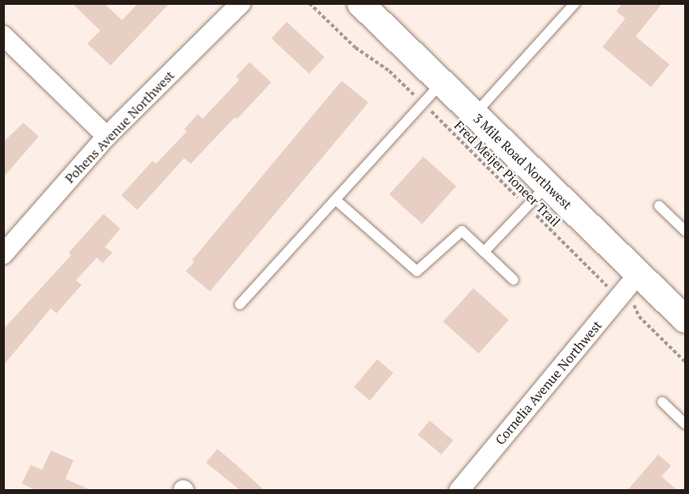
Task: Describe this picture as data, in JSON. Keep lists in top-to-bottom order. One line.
{"streets":{"main road":["3 Mile Road Northwest"],"street":["Pohens Avenue Northwest","Cornelia Avenue Northwest"],"path":["Fred Meijer Pioneer Trail"]},"crossings":[["3 Mile Road Northwest","Cornelia Avenue Northwest"],["Fred Meijer Pioneer Trail","Cornelia Avenue Northwest"]]}
